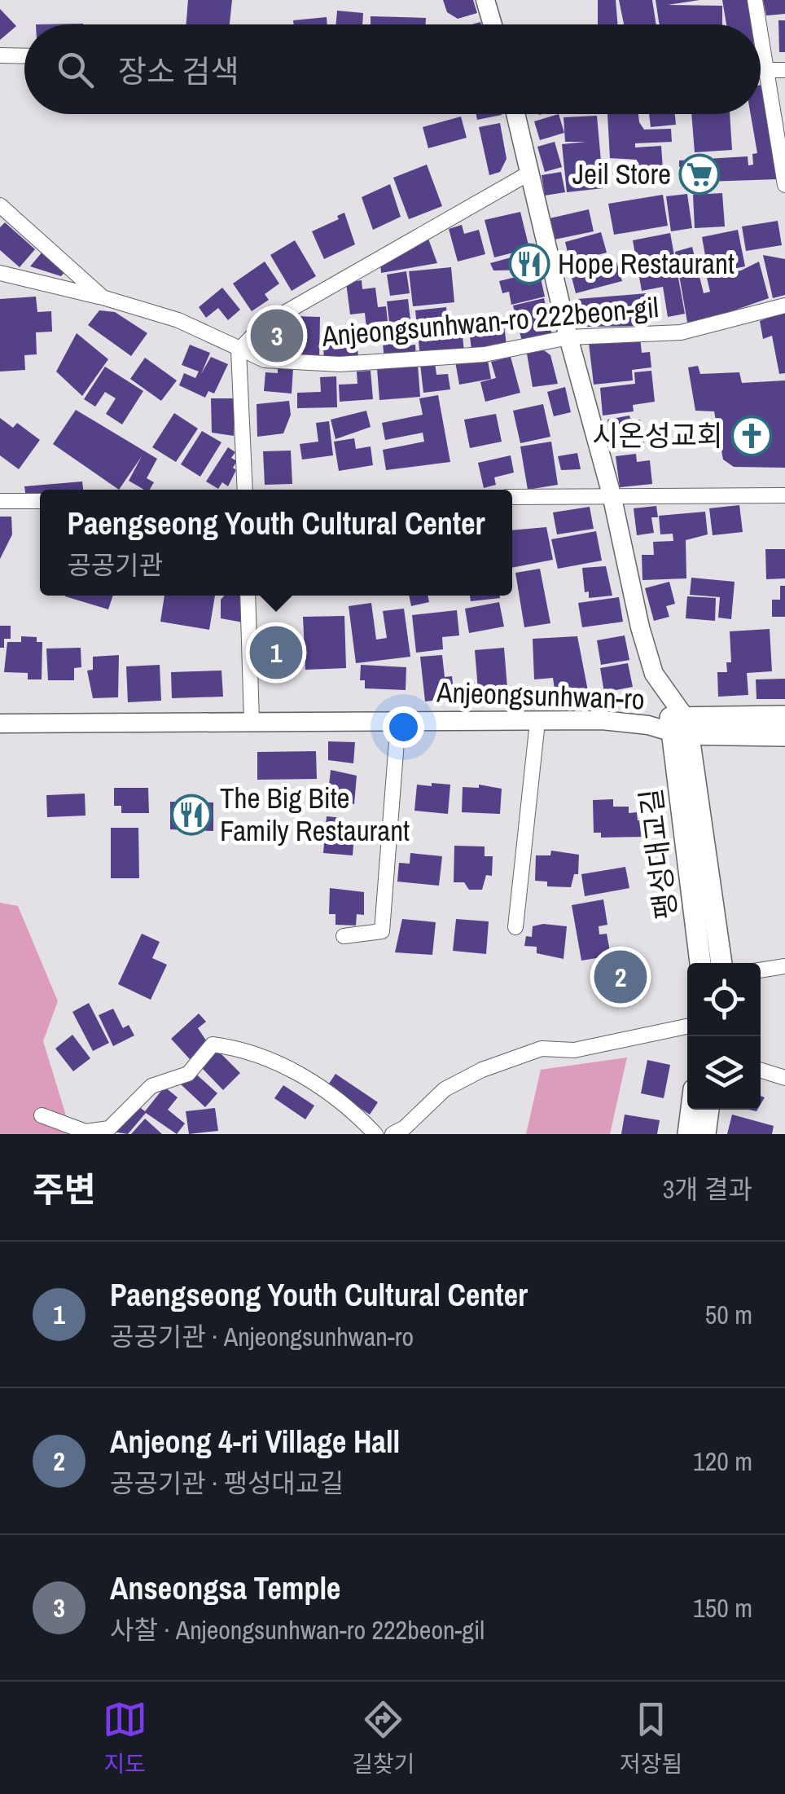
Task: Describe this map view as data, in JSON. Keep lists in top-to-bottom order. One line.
{"streets":{"main road":["Anjeongsunhwan-ro","팽성대교길"],"street":["Anjeongsunhwan-ro 222beon-gil"]},"crossings":[["Anjeongsunhwan-ro","팽성대교길"]],"places":{"supermarket":["Jeil Store"],"restaurant":["Hope Restaurant","The Big Bite Family Restaurant"],"church":["시온성교회"]},"page":{"search":"장소 검색","pins":["3","1","2"],"popup":["Paengseong Youth Cultural Center","공공기관"],"heading":["주변","3개 결과"],"list":[{"mark":"1","name":"Paengseong Youth Cultural Center","note":"공공기관 · Anjeongsunhwan-ro","value":"50 m"},{"mark":"2","name":"Anjeong 4-ri Village Hall","note":"공공기관 · 팽성대교길","value":"120 m"},{"mark":"3","name":"Anseongsa Temple","note":"사찰 · Anjeongsunhwan-ro 222beon-gil","value":"150 m"}],"nav":["지도","길찾기","저장됨"]}}
